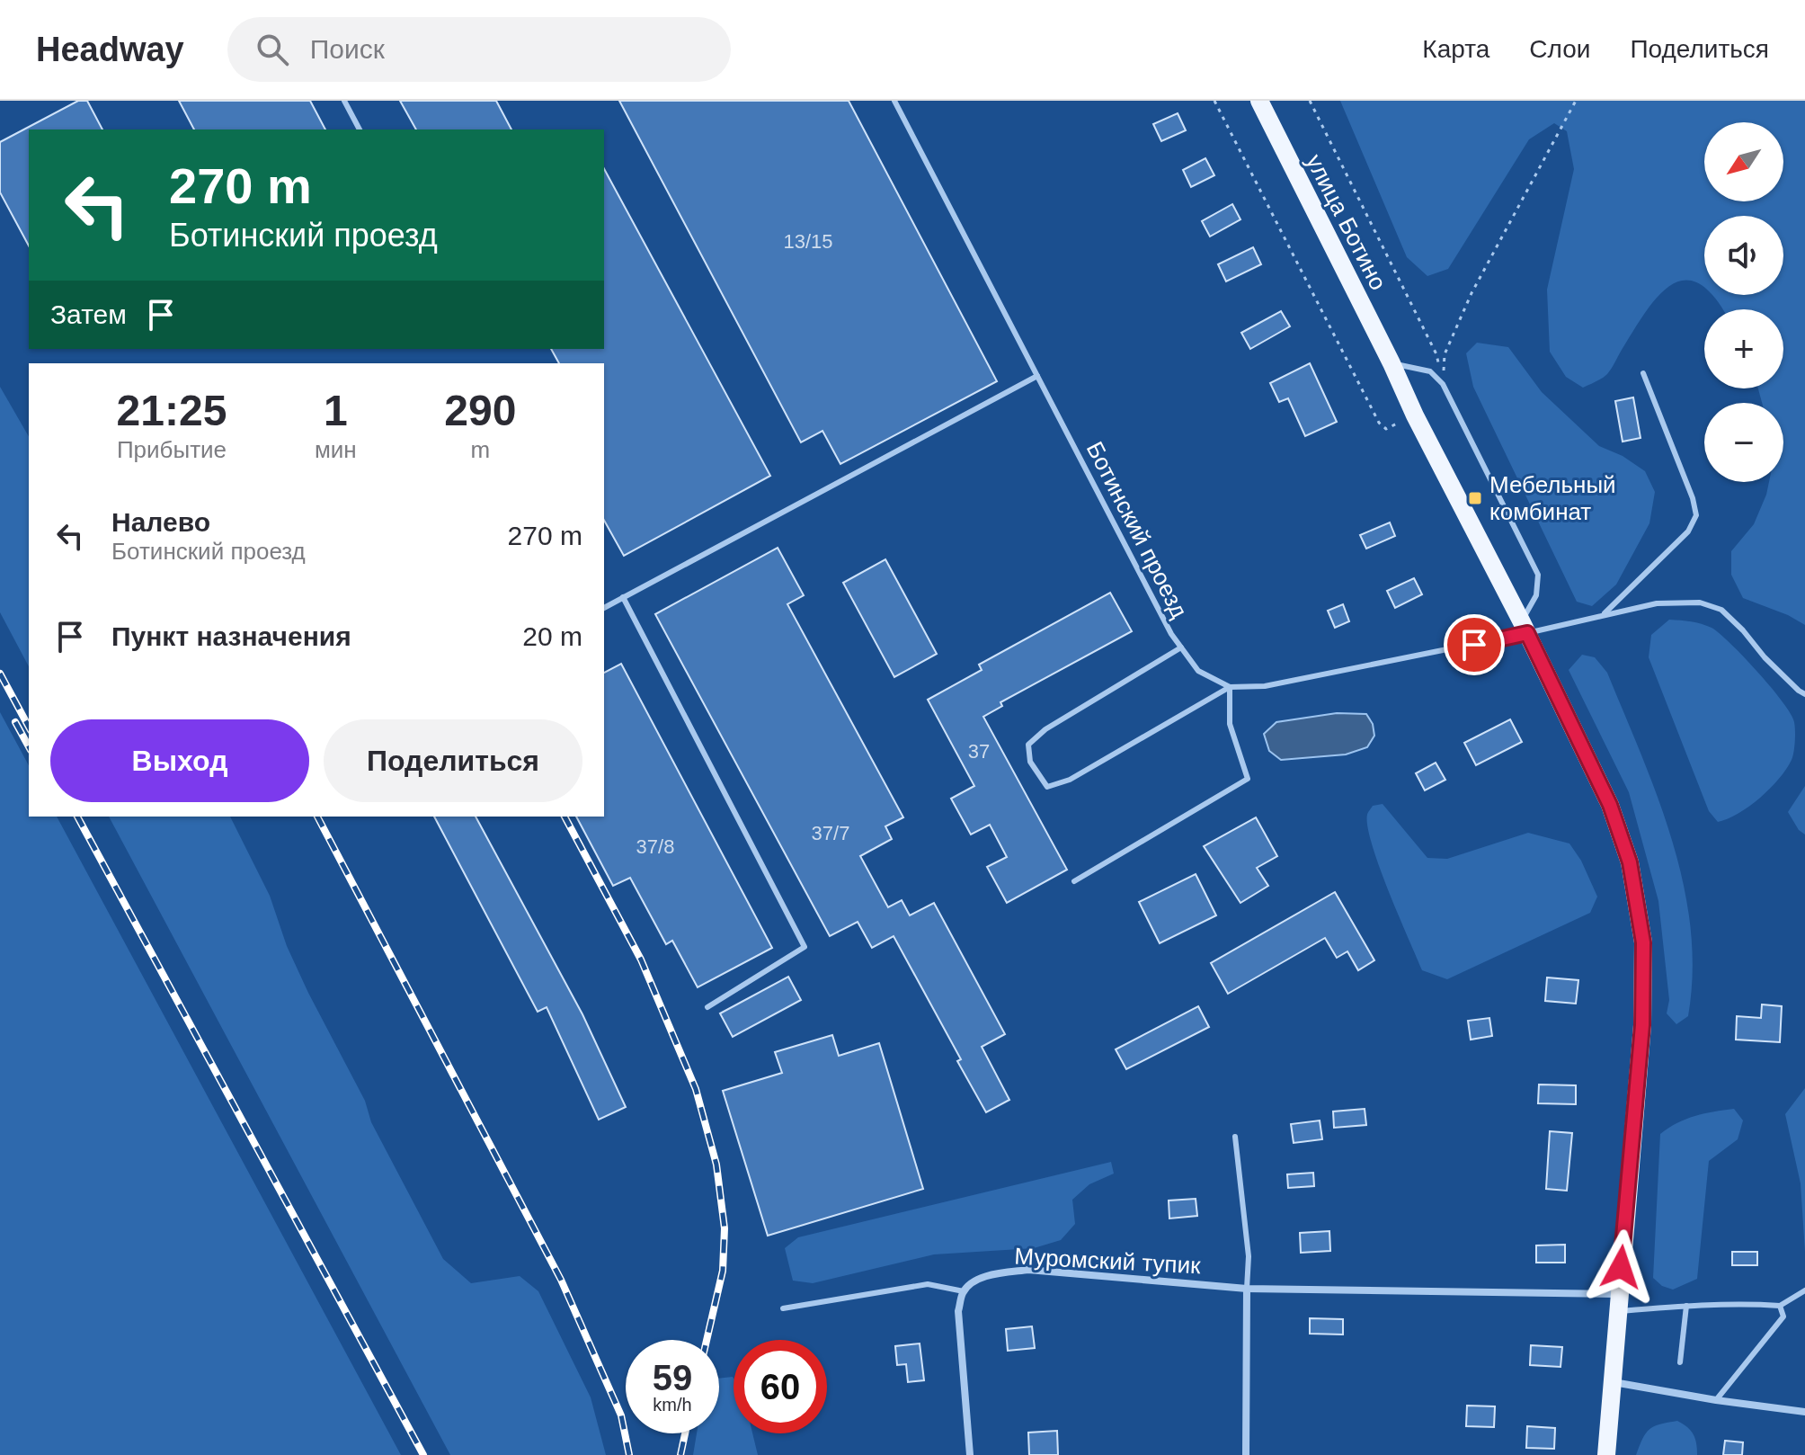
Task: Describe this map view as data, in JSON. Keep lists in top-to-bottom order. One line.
{"streets":{"main road":["улица Ботино"],"street":["Муромский тупик"],"lane":["Ботинский проезд"]},"crossings":[["улица Ботино","Муромский тупик"]],"places":{"transit":["Мебельный комбинат"]},"house_numbers":["13/15","37","37/7","37/8"],"north":"bottom left","page":{"header":"Headway","search":"Поиск","nav":["Карта","Слои","Поделиться"],"map_buttons":["+","−"],"turn":["270 m","Ботинский проезд"],"then":"Затем","eta":["21:25","Прибытие","1","мин","290","m"],"list":[{"name":"Налево","note":"Ботинский проезд","value":"270 m"},{"name":"Пункт назначения","value":"20 m"}],"buttons":["Выход","Поделиться"],"speed":"59 km/h","limit":"60"}}
